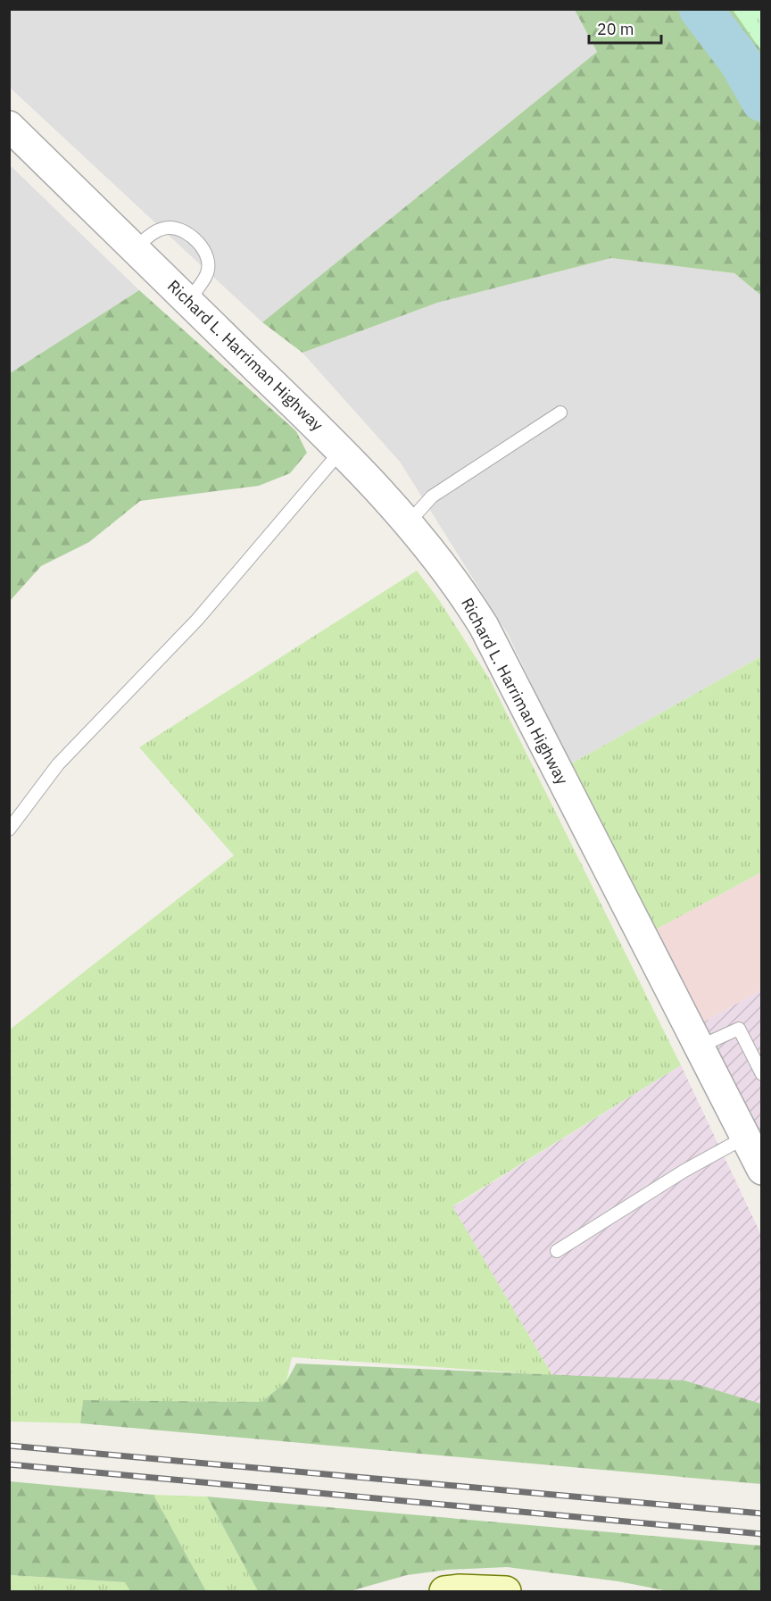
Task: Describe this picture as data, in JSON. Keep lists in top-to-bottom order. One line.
{"streets":{"street":["Richard L. Harriman Highway"]},"scale_bar":"20 m"}
